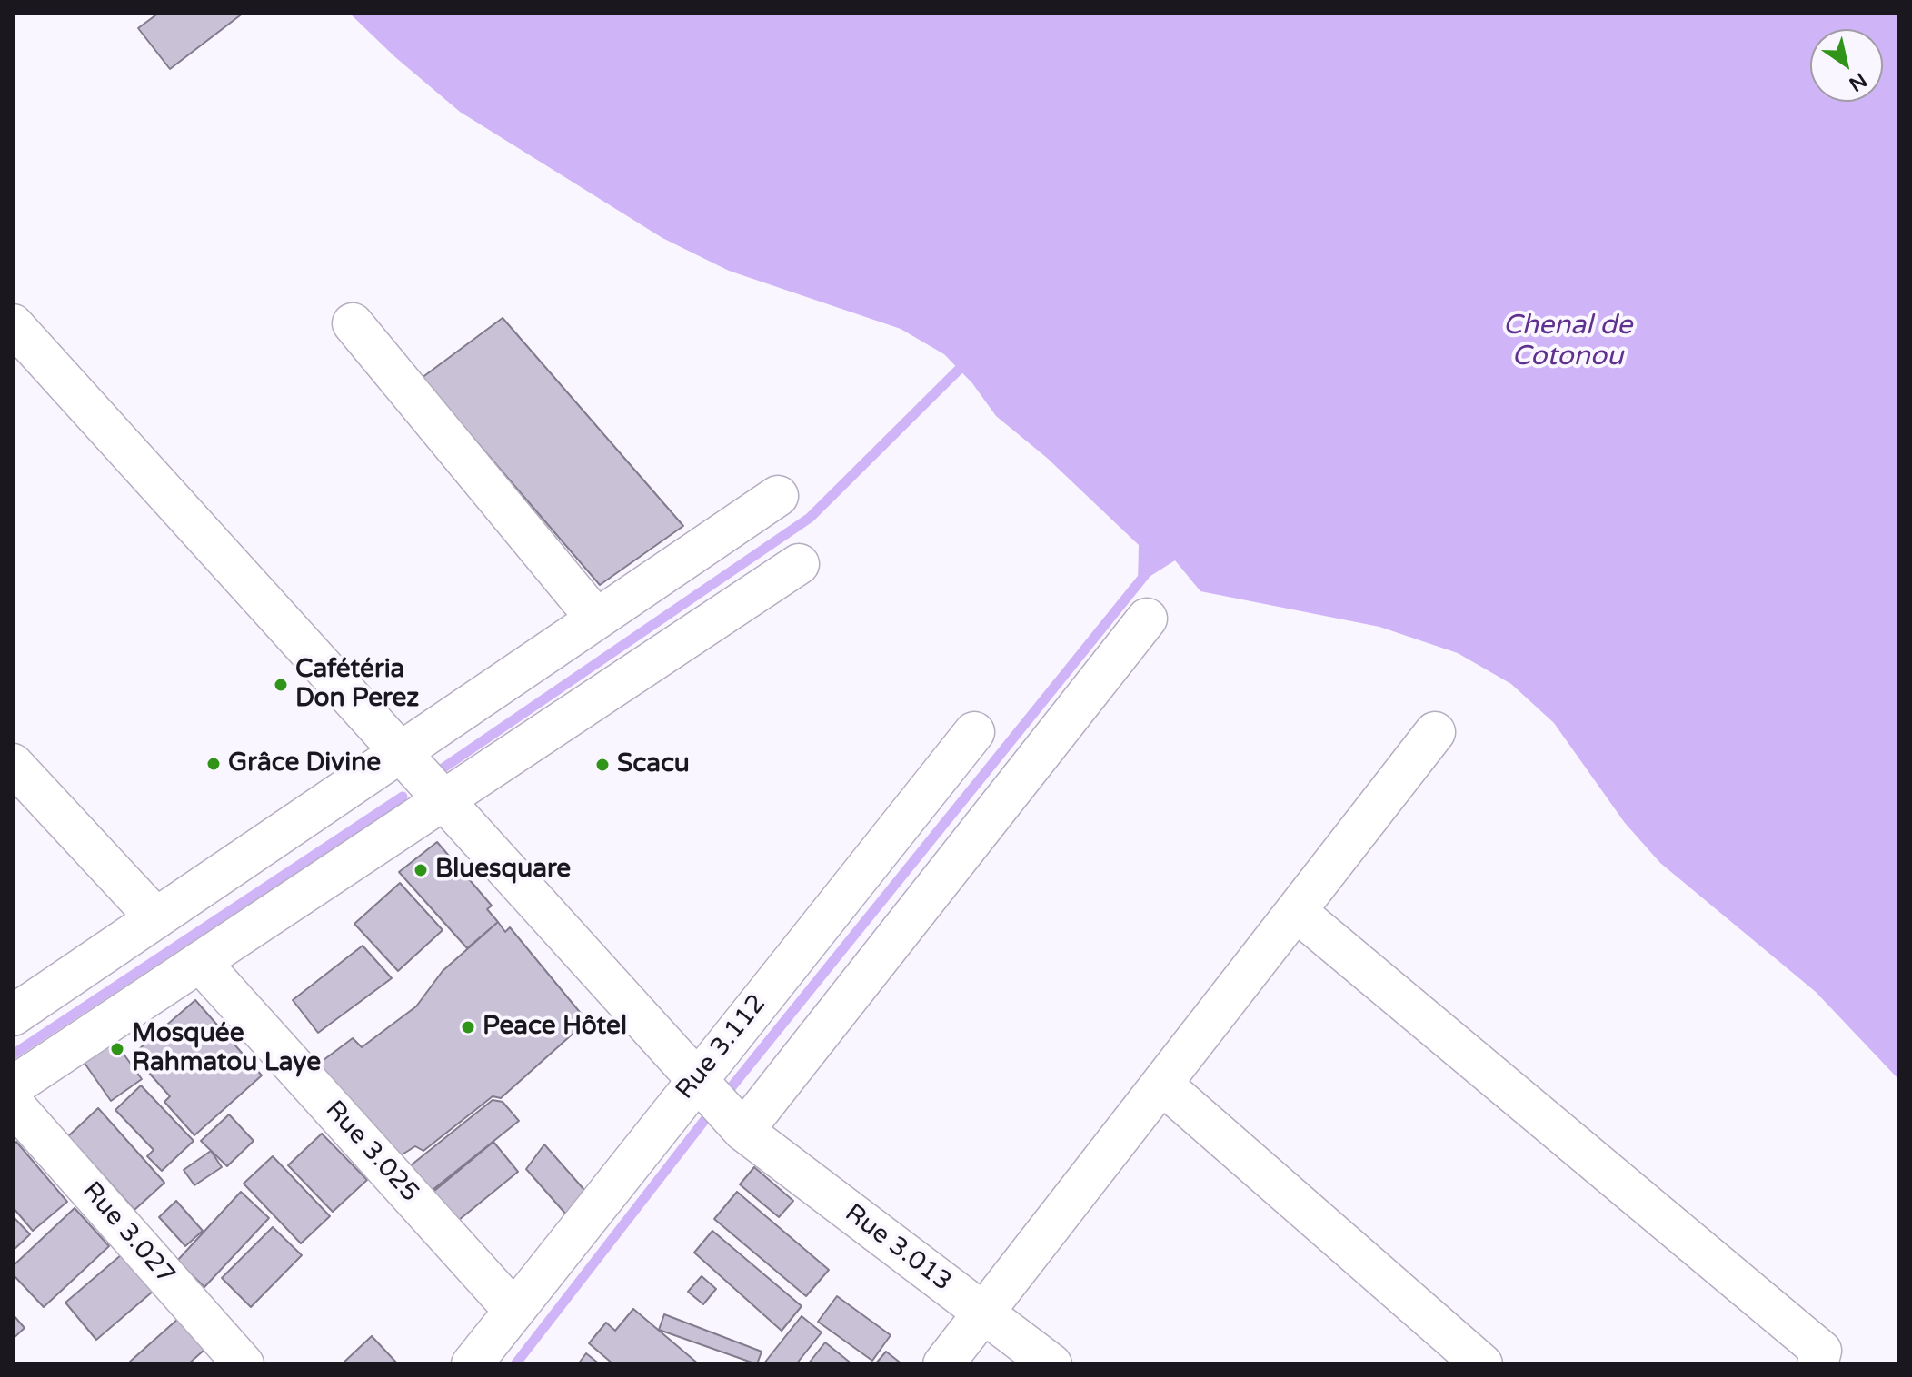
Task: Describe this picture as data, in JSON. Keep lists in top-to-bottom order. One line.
{"streets":{"street":["Rue 3.112","Rue 3.025","Rue 3.027","Rue 3.013"]},"crossings":[["Rue 3.112","Rue 3.025"],["Rue 3.112","Rue 3.013"]],"water":["Chenal de Cotonou"],"places":["Cafétéria Don Perez","Grâce Divine","Scacu","Bluesquare","Peace Hôtel","Mosquée Rahmatou Laye"],"north":"bottom right"}
